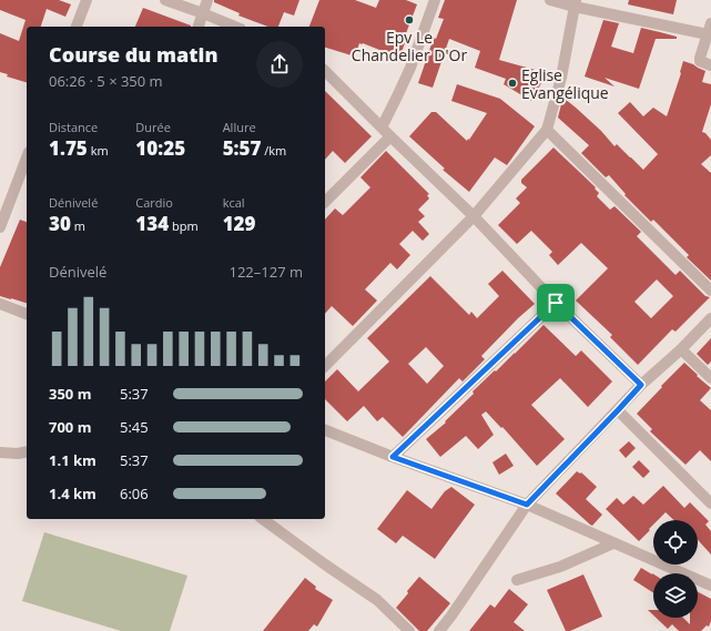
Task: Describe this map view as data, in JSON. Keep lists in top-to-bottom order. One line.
{"places":["Epv Le Chandelier D'Or","Eglise Evangélique"],"page":{"heading":["Course du matin","06:26 · 5 × 350 m"],"stats":[["Distance","1.75 km"],["Durée","10:25"],["Allure","5:57 /km"],["Dénivelé","30 m"],["Cardio","134 bpm"],["kcal","129"]],"chart":["Dénivelé","122–127 m"],"list":[{"name":"350 m","note":"5:37"},{"name":"700 m","note":"5:45"},{"name":"1.1 km","note":"5:37"},{"name":"1.4 km","note":"6:06"}]}}
